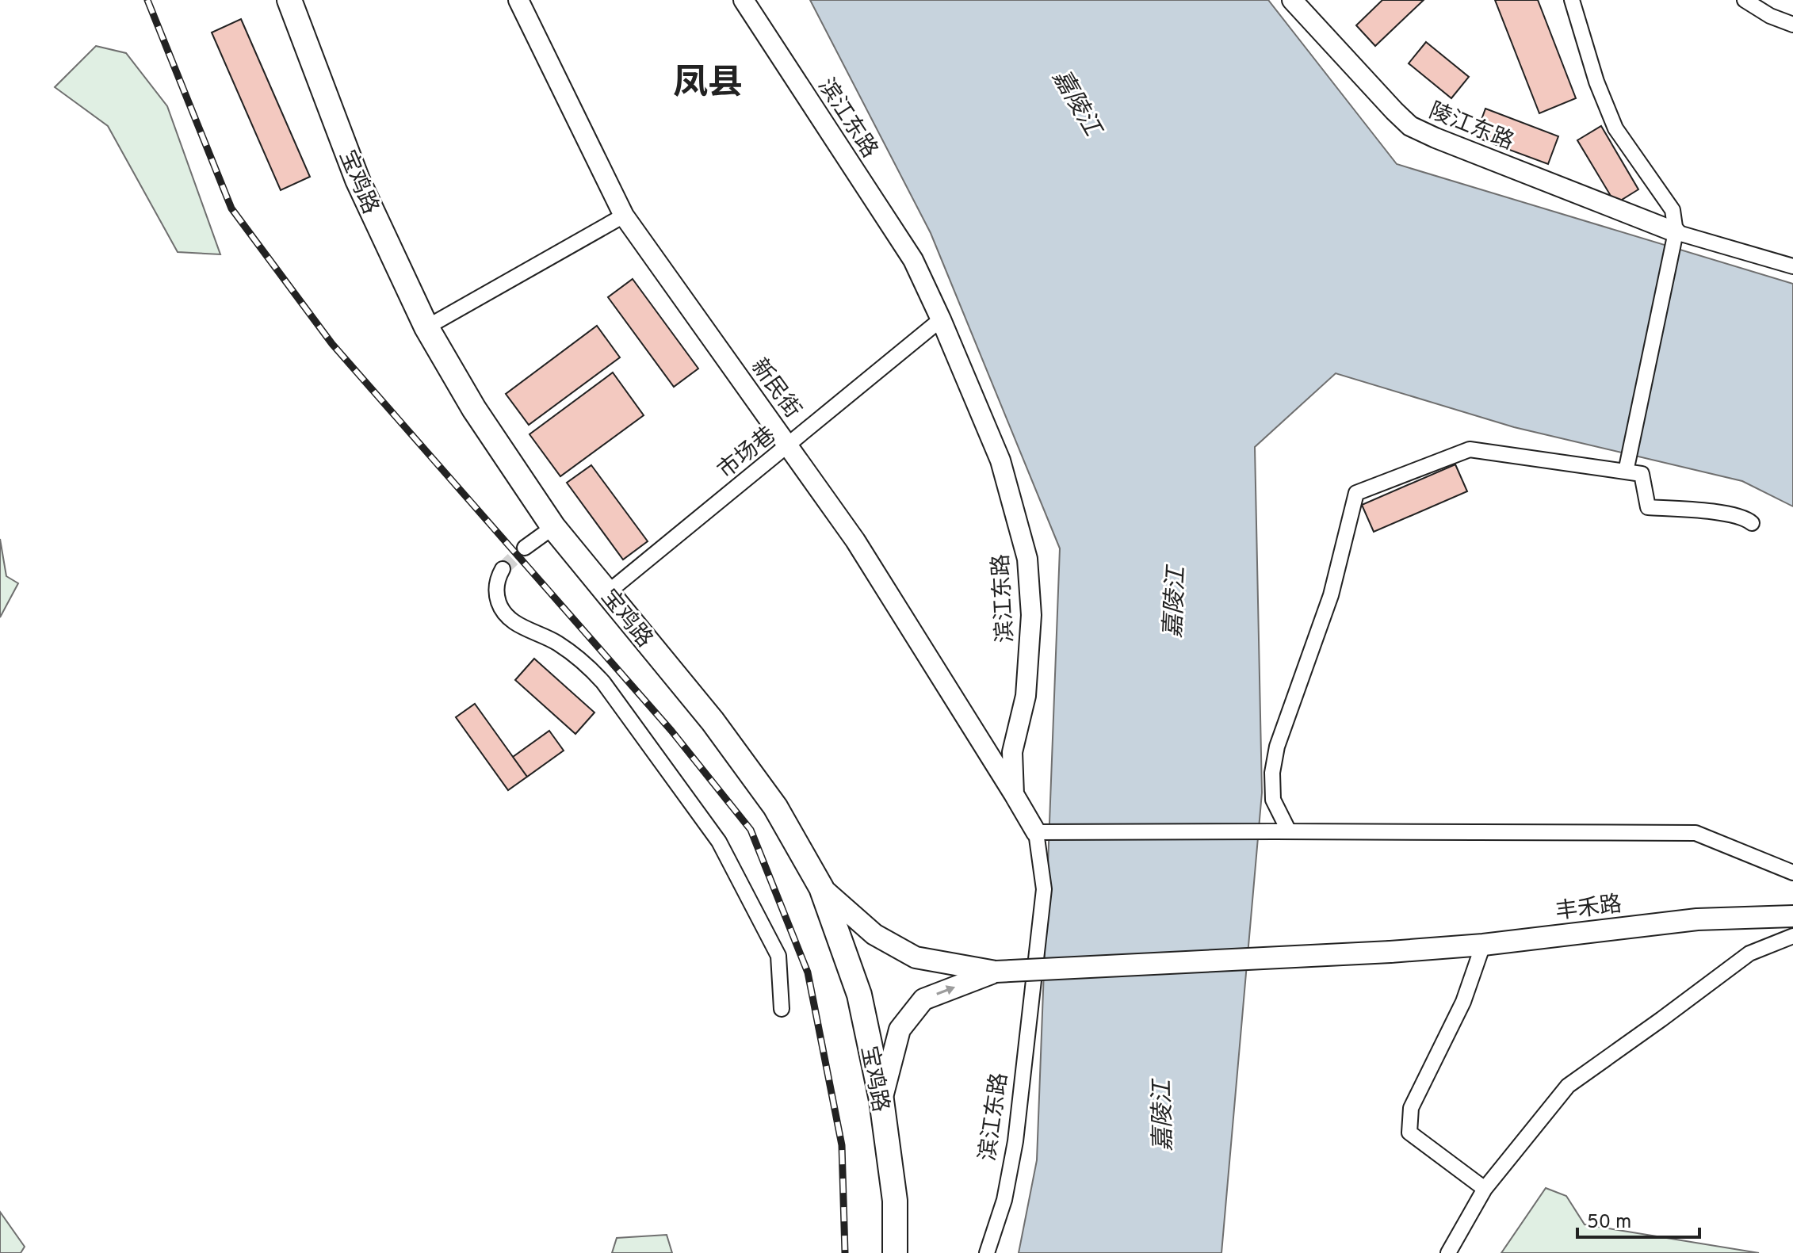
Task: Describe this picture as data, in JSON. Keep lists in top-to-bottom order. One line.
{"streets":{"highway":["宝鸡路"],"main road":["丰禾路"],"street":["滨江东路","陵江东路","新民街","市场巷"]},"crossings":[["滨江东路","新民街"],["滨江东路","市场巷"],["宝鸡路","市场巷"],["新民街","市场巷"]],"districts":["凤县"],"water":["嘉陵江"],"scale_bar":"50 m"}
